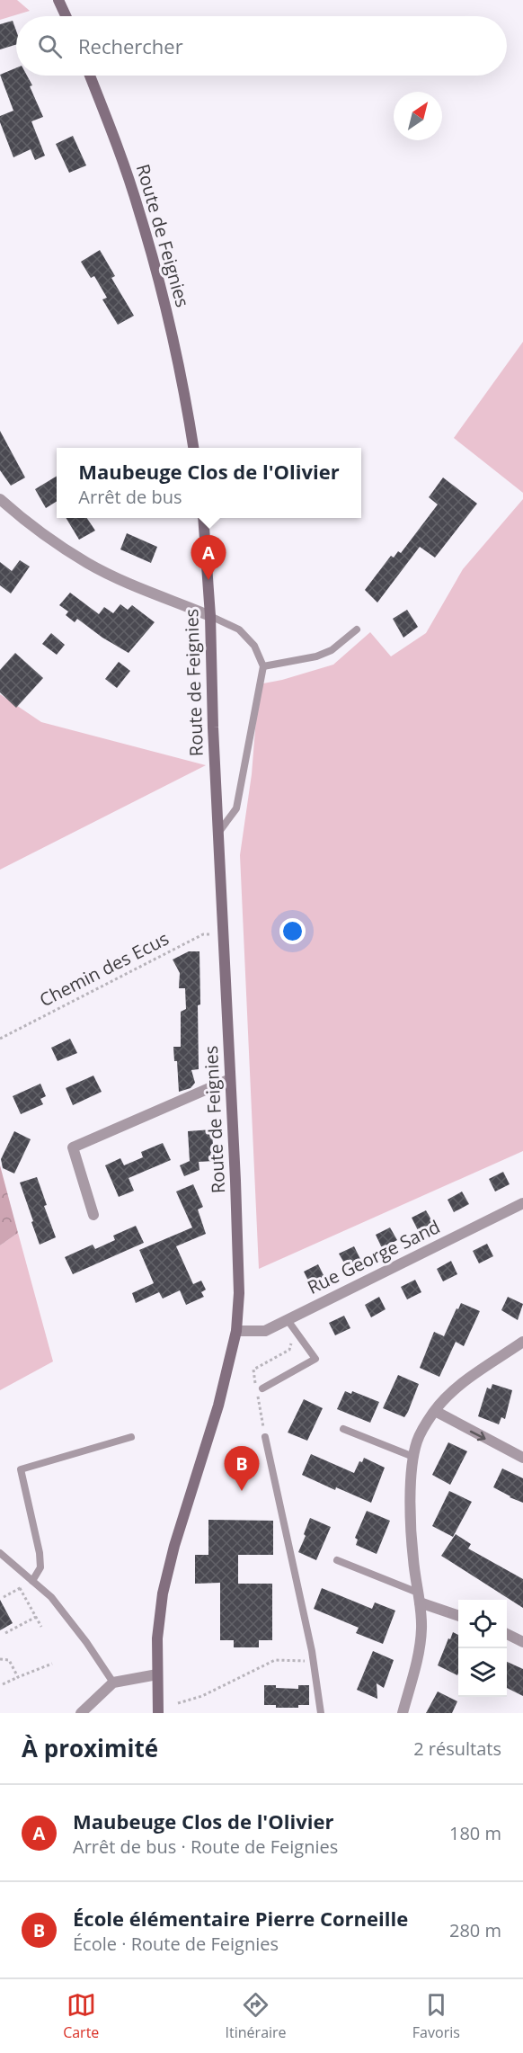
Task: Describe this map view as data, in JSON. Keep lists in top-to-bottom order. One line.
{"streets":{"street":["Route de Feignies","Rue George Sand"],"path":["Chemin des Ecus"]},"crossings":[["Route de Feignies","Chemin des Ecus"],["Route de Feignies","Rue George Sand"]],"north":"top right","page":{"search":"Rechercher","popup":["Maubeuge Clos de l'Olivier","Arrêt de bus"],"pins":["A","B"],"heading":["À proximité","2 résultats"],"list":[{"mark":"A","name":"Maubeuge Clos de l'Olivier","note":"Arrêt de bus · Route de Feignies","value":"180 m"},{"mark":"B","name":"École élémentaire Pierre Corneille","note":"École · Route de Feignies","value":"280 m"}],"nav":["Carte","Itinéraire","Favoris"]}}
